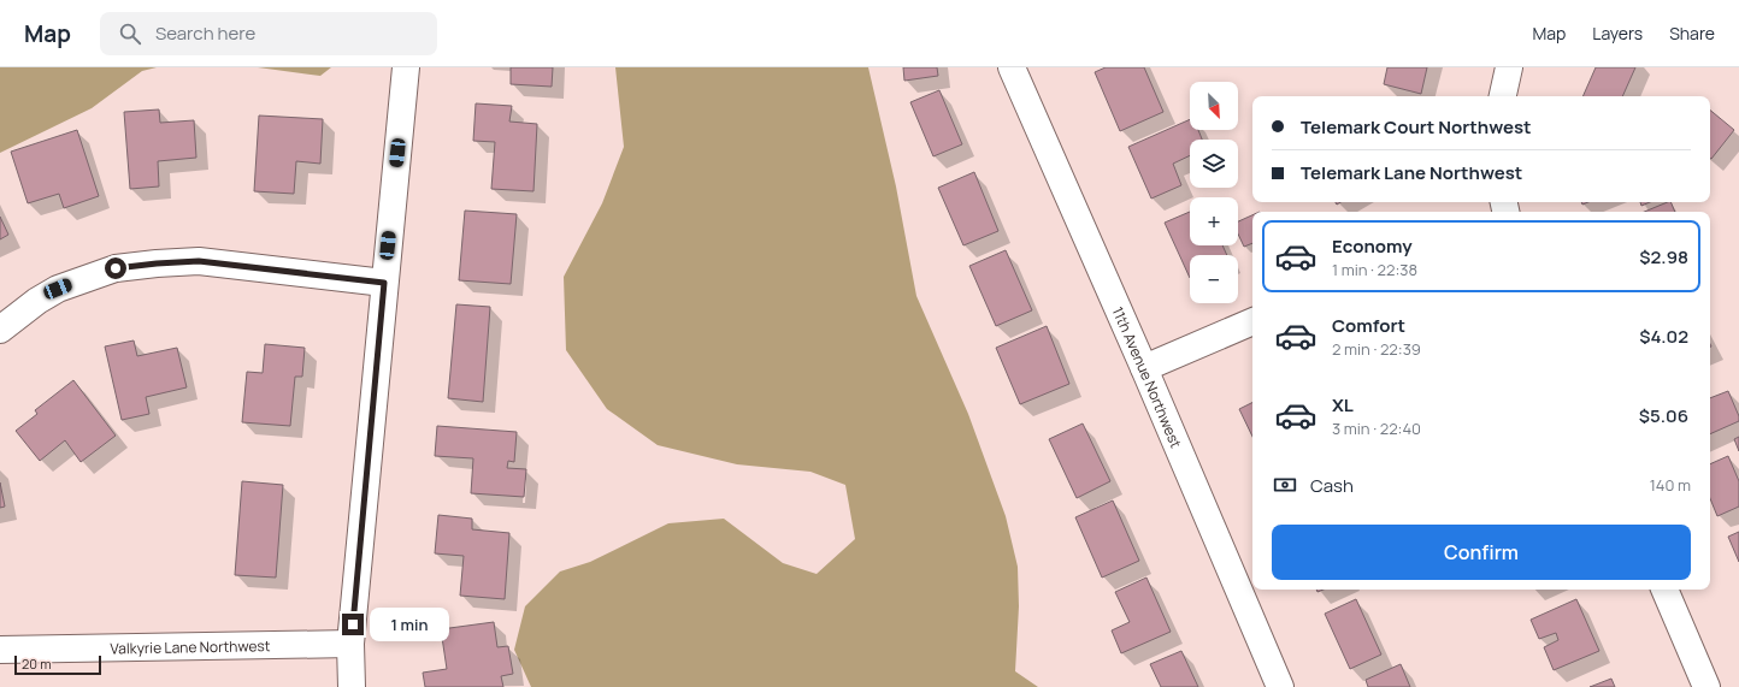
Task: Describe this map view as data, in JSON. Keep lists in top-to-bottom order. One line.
{"streets":{"street":["11th Avenue Northwest","Valkyrie Lane Northwest"]},"scale_bar":"20 m","north":"bottom right","page":{"header":"Map","search":"Search here","nav":["Map","Layers","Share"],"map_buttons":["+","−"],"banner":["Telemark Court Northwest","Telemark Lane Northwest"],"list":[{"name":"Economy","note":"1 min · 22:38","value":"$2.98"},{"name":"Comfort","note":"2 min · 22:39","value":"$4.02"},{"name":"XL","note":"3 min · 22:40","value":"$5.06"}],"pay":["Cash","140 m"],"buttons":"Confirm","bubble":"1 min","scale":"20 m"}}
